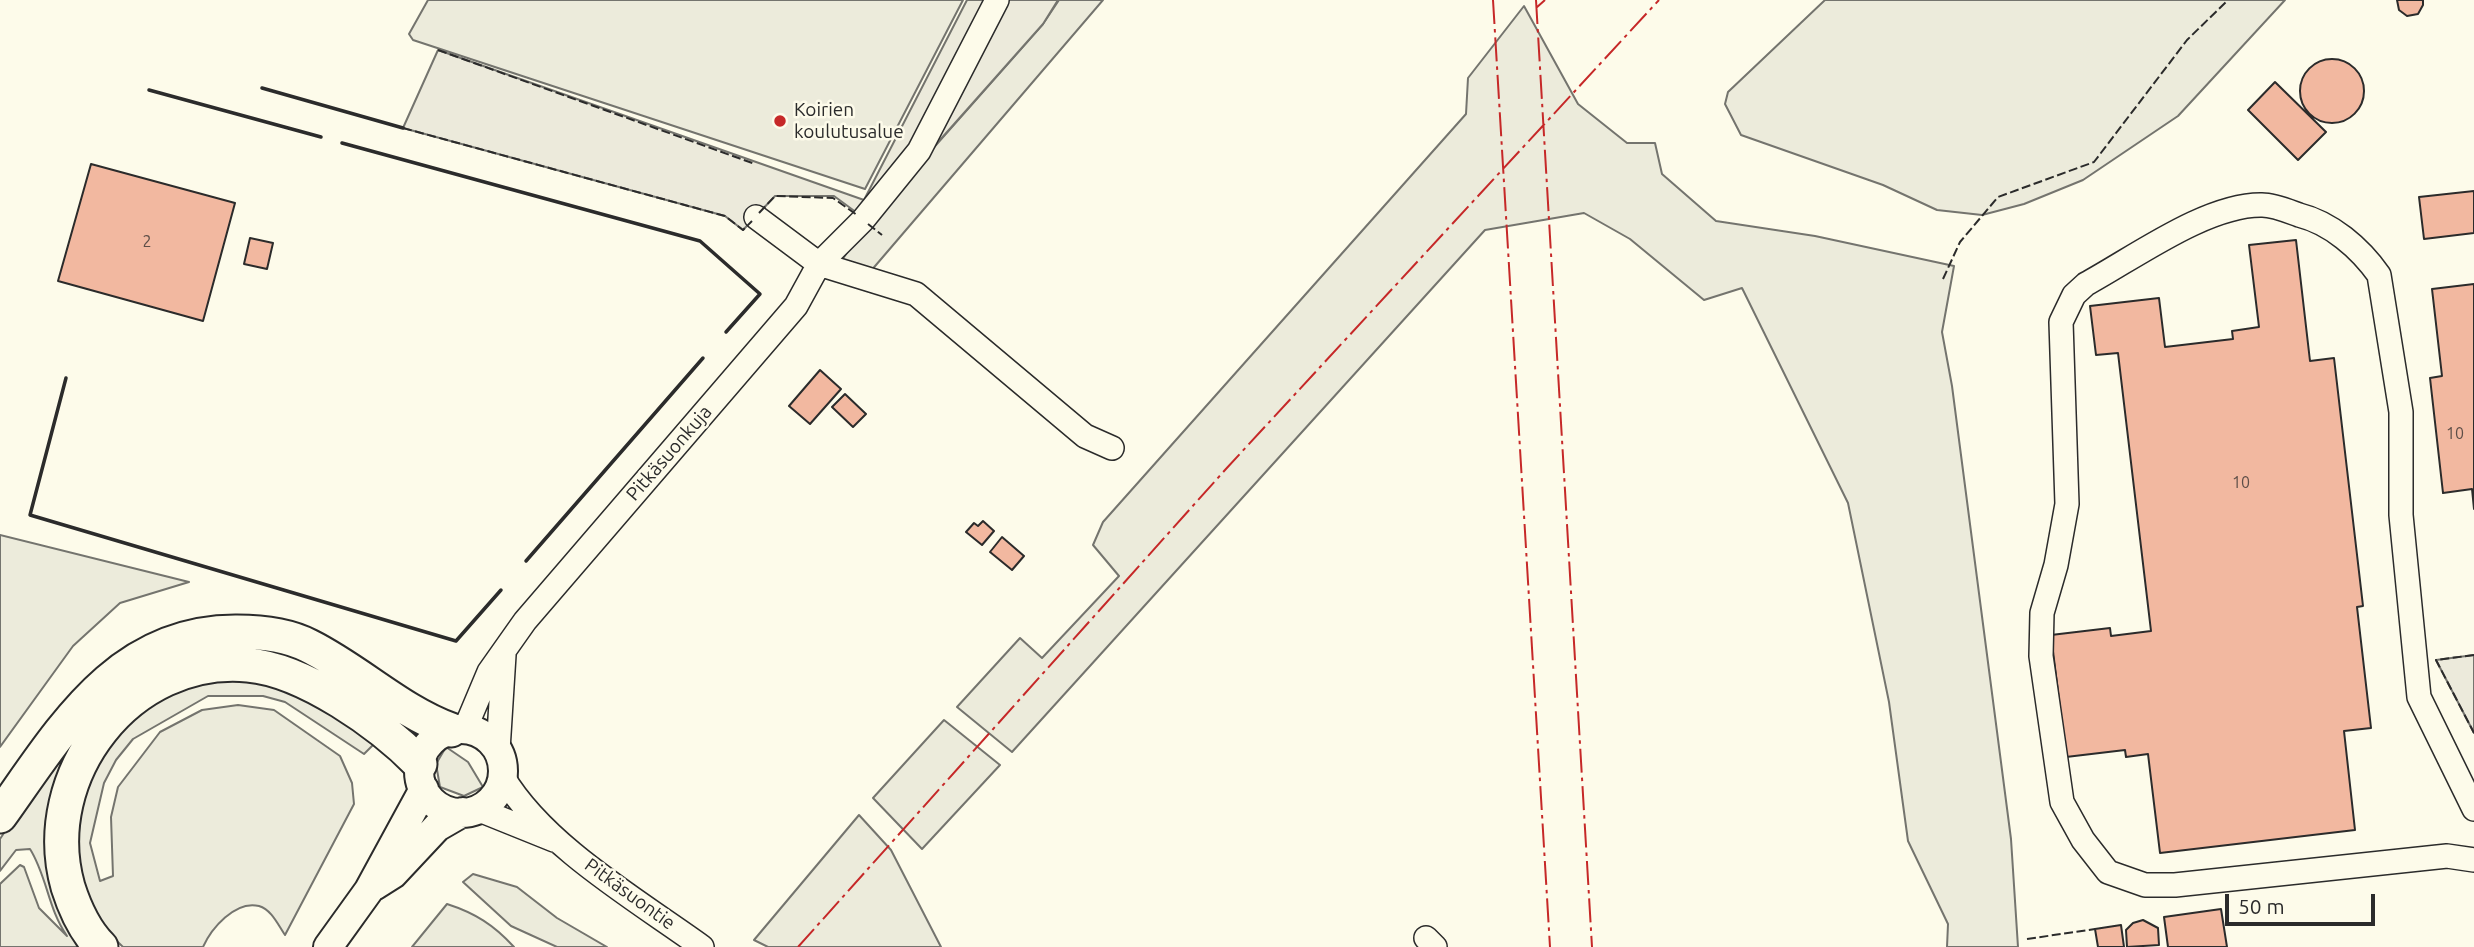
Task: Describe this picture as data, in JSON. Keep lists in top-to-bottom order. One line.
{"streets":{"street":["Pitkäsuonkuja","Pitkäsuontie"]},"crossings":[["Pitkäsuonkuja","Pitkäsuontie"]],"places":["Koirien koulutusalue"],"house_numbers":["2","10","10"],"scale_bar":"50 m"}
